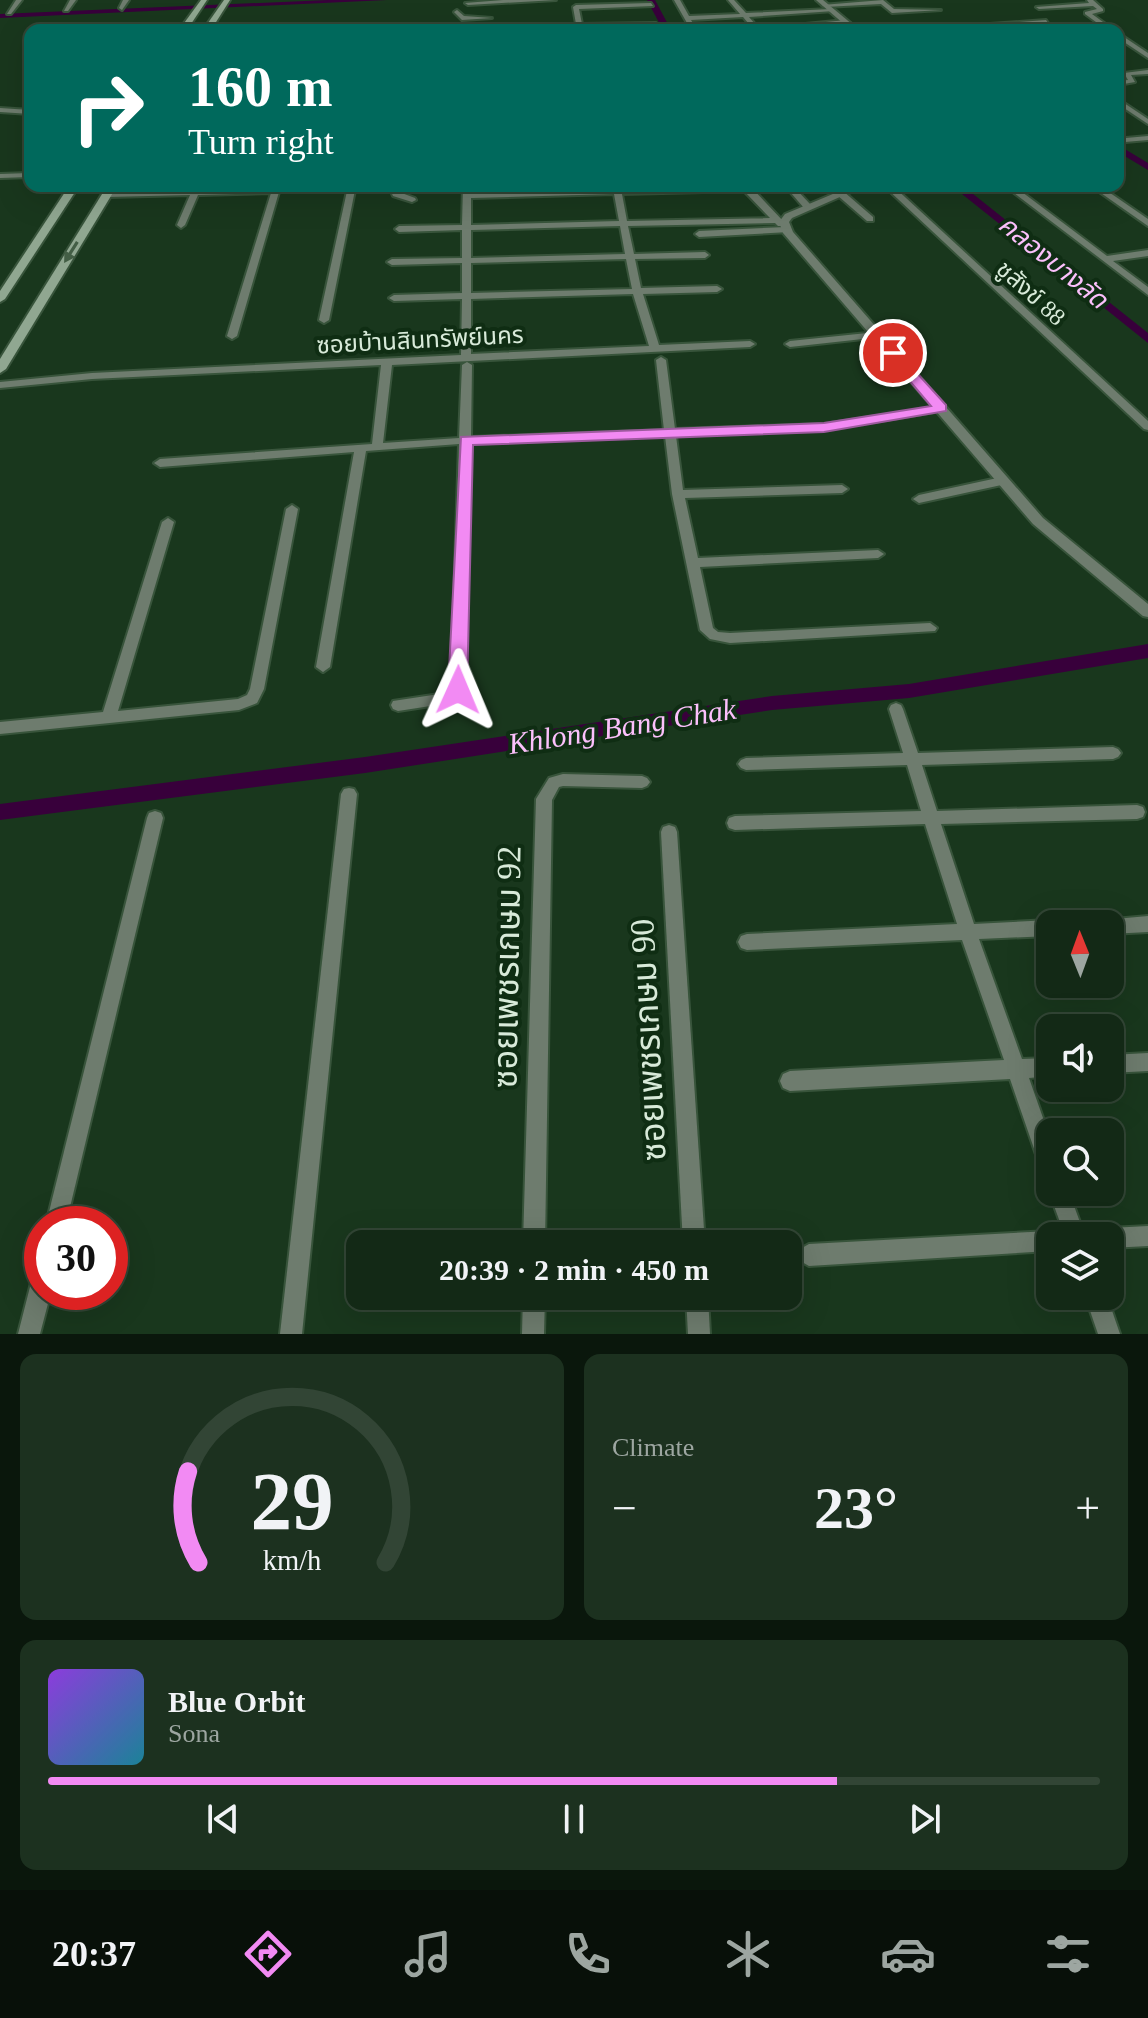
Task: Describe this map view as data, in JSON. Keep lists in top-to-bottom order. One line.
{"streets":{"street":["ชูสังข์ 88","ซอยบ้านสินทรัพย์นคร","ซอยเพชรเกษม 92","ซอยเพชรเกษม 90"]},"water":["คลองบางลัด","Khlong Bang Chak"],"north":"top","page":{"turn":["160 m","Turn right"],"limit":"30","trip":"20:39 · 2 min · 450 m","tile":"Climate","heat":["−","23°","+"],"song":["Blue Orbit","Sona"],"tabs":"20:37","gauge":["29","km/h"]}}
